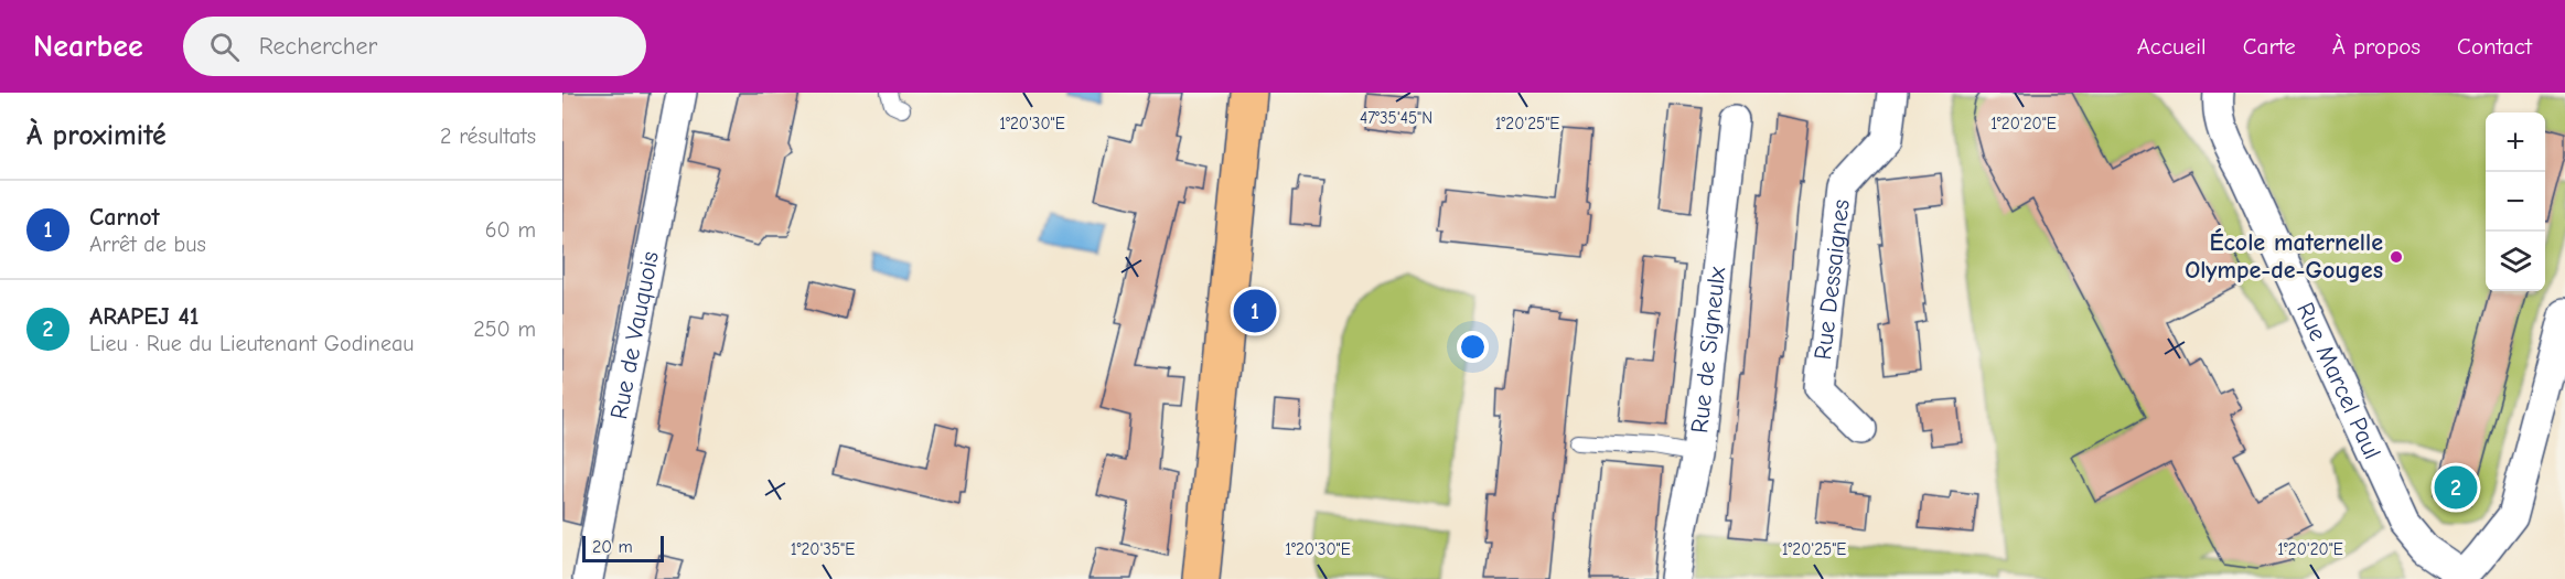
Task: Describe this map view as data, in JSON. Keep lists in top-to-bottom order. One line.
{"streets":{"street":["Rue Dessaignes","Rue de Vauquois","Rue de Signeulx","Rue Marcel Paul"]},"places":["École maternelle Olympe-de-Gouges"],"scale_bar":"20 m","page":{"header":"Nearbee","search":"Rechercher","nav":["Accueil","Carte","À propos","Contact"],"heading":["À proximité","2 résultats"],"map_buttons":["+","−"],"list":[{"mark":"1","name":"Carnot","note":"Arrêt de bus","value":"60 m"},{"mark":"2","name":"ARAPEJ 41","note":"Lieu · Rue du Lieutenant Godineau","value":"250 m"}],"pins":["1","2"],"scale":"20 m"},"coordinates":["47°35'45\"N","1°20'30\"E","1°20'25\"E","1°20'20\"E","1°20'35\"E"]}
